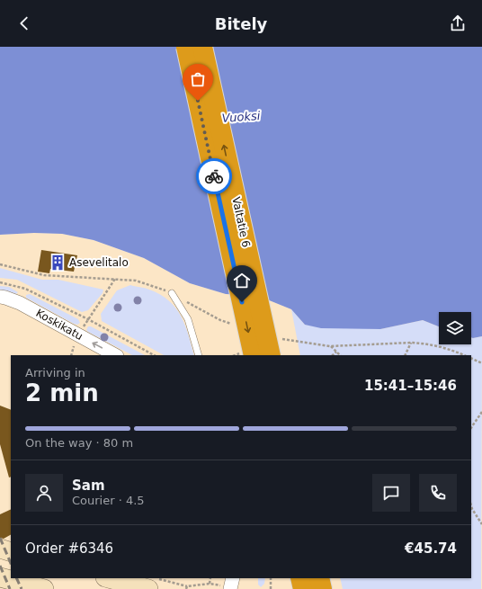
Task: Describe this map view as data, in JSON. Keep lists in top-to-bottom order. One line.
{"streets":{"highway":["Valtatie 6"],"street":["Koskikatu"]},"water":["Vuoksi"],"places":{"building":["Asevelitalo"]},"page":{"header":"Bitely","heading":["2 min","Arriving in","15:41–15:46"],"panel":["Sam","Courier · 4.5","Order #6346","€45.74"],"bar":"On the way · 80 m"}}
